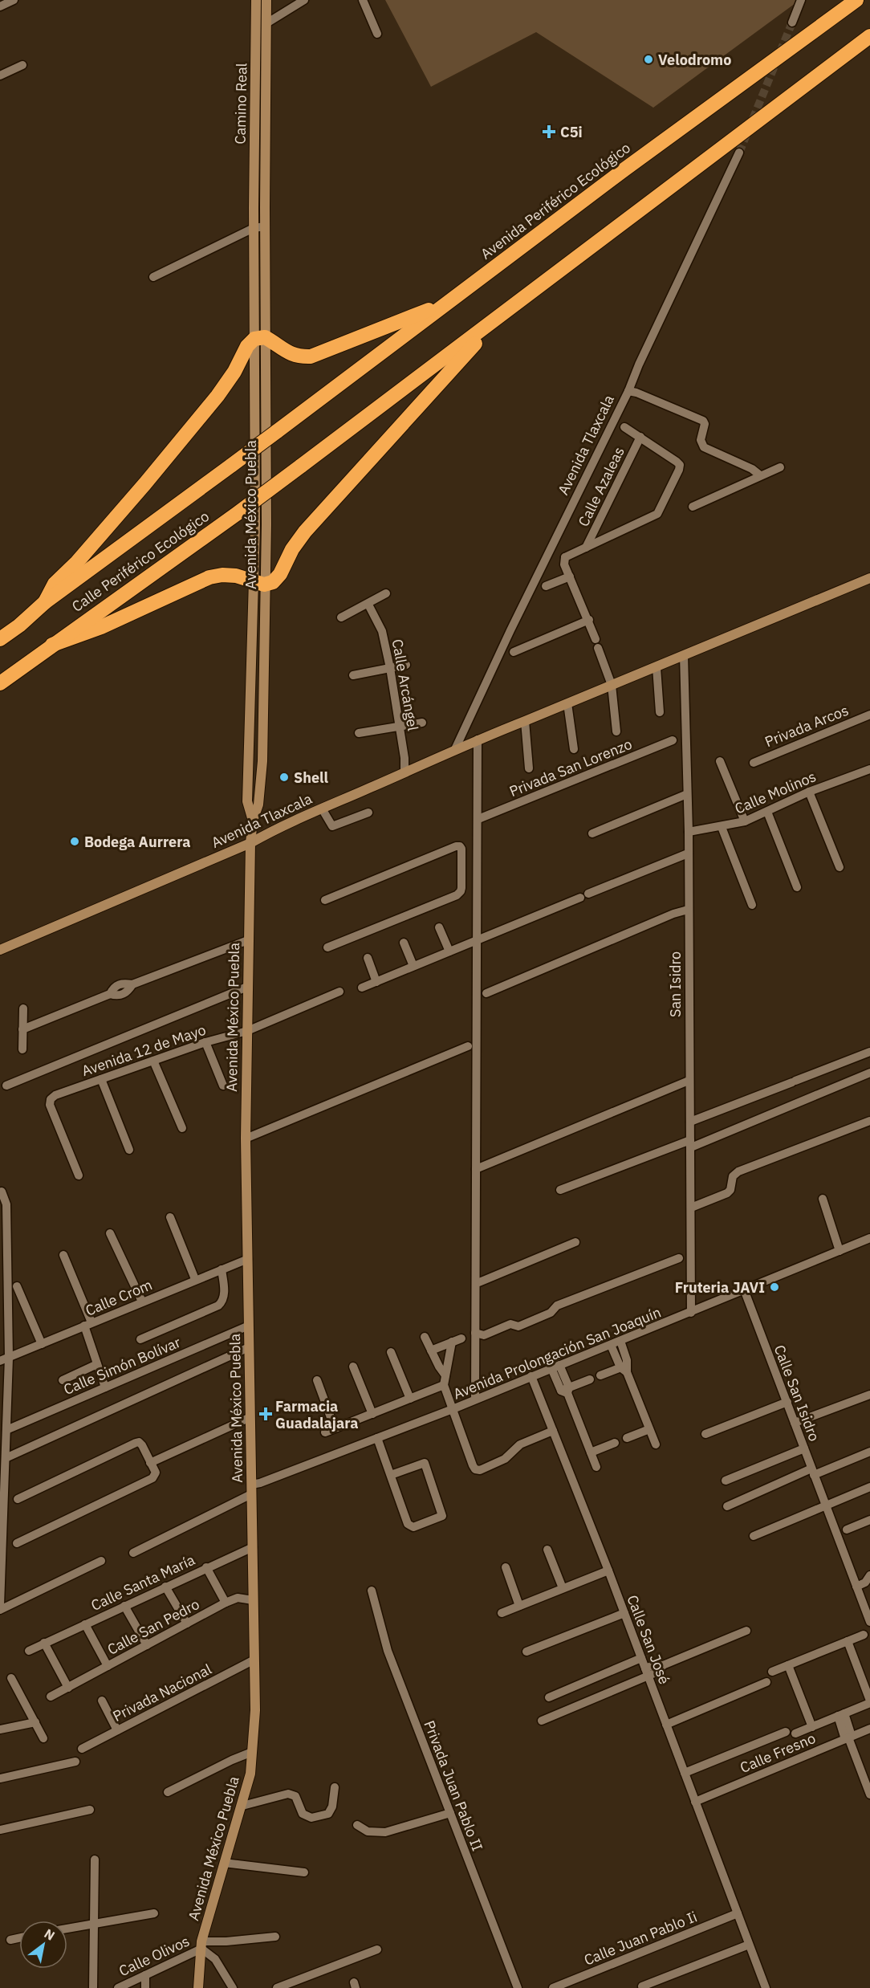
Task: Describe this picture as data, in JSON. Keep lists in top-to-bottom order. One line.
{"streets":{"highway":["Avenida Periférico Ecológico","Calle Periférico Ecológico"],"main road":["Camino Real","Avenida Tlaxcala","Avenida México Puebla"],"street":["Calle Azaleas","Calle Arcángel","Privada Arcos","Privada San Lorenzo","Calle Molinos","San Isidro","Avenida 12 de Mayo","Calle Crom","Avenida Prolongación San Joaquín","Calle Simón Bolívar","Calle San Isidro","Calle Santa María","Calle San Pedro","Calle San José","Privada Nacional","Calle Fresno","Privada Juan Pablo II","Calle Juan Pablo Ii","Calle Olivos"]},"crossings":[["Camino Real","Avenida México Puebla"],["Avenida Periférico Ecológico","Calle Periférico Ecológico"],["Avenida Tlaxcala","Avenida México Puebla"],["Avenida Tlaxcala","Calle Arcángel"],["Avenida Tlaxcala","San Isidro"],["Avenida México Puebla","Avenida 12 de Mayo"],["Avenida México Puebla","Calle Crom"],["Avenida México Puebla","Avenida Prolongación San Joaquín"],["Avenida México Puebla","Calle Simón Bolívar"],["Avenida México Puebla","Calle Santa María"],["Avenida México Puebla","Calle San Pedro"],["Avenida México Puebla","Privada Nacional"],["Avenida México Puebla","Calle Olivos"],["Calle Molinos","San Isidro"],["San Isidro","Avenida Prolongación San Joaquín"],["Avenida Prolongación San Joaquín","Calle San Isidro"],["Avenida Prolongación San Joaquín","Calle San José"],["Calle San José","Calle Fresno"],["Calle San José","Calle Juan Pablo Ii"]],"places":{"other":["Velodromo","Shell","Bodega Aurrera","Fruteria JAVI"],"health":["C5i","Farmacia Guadalajara"]},"north":"top right"}
